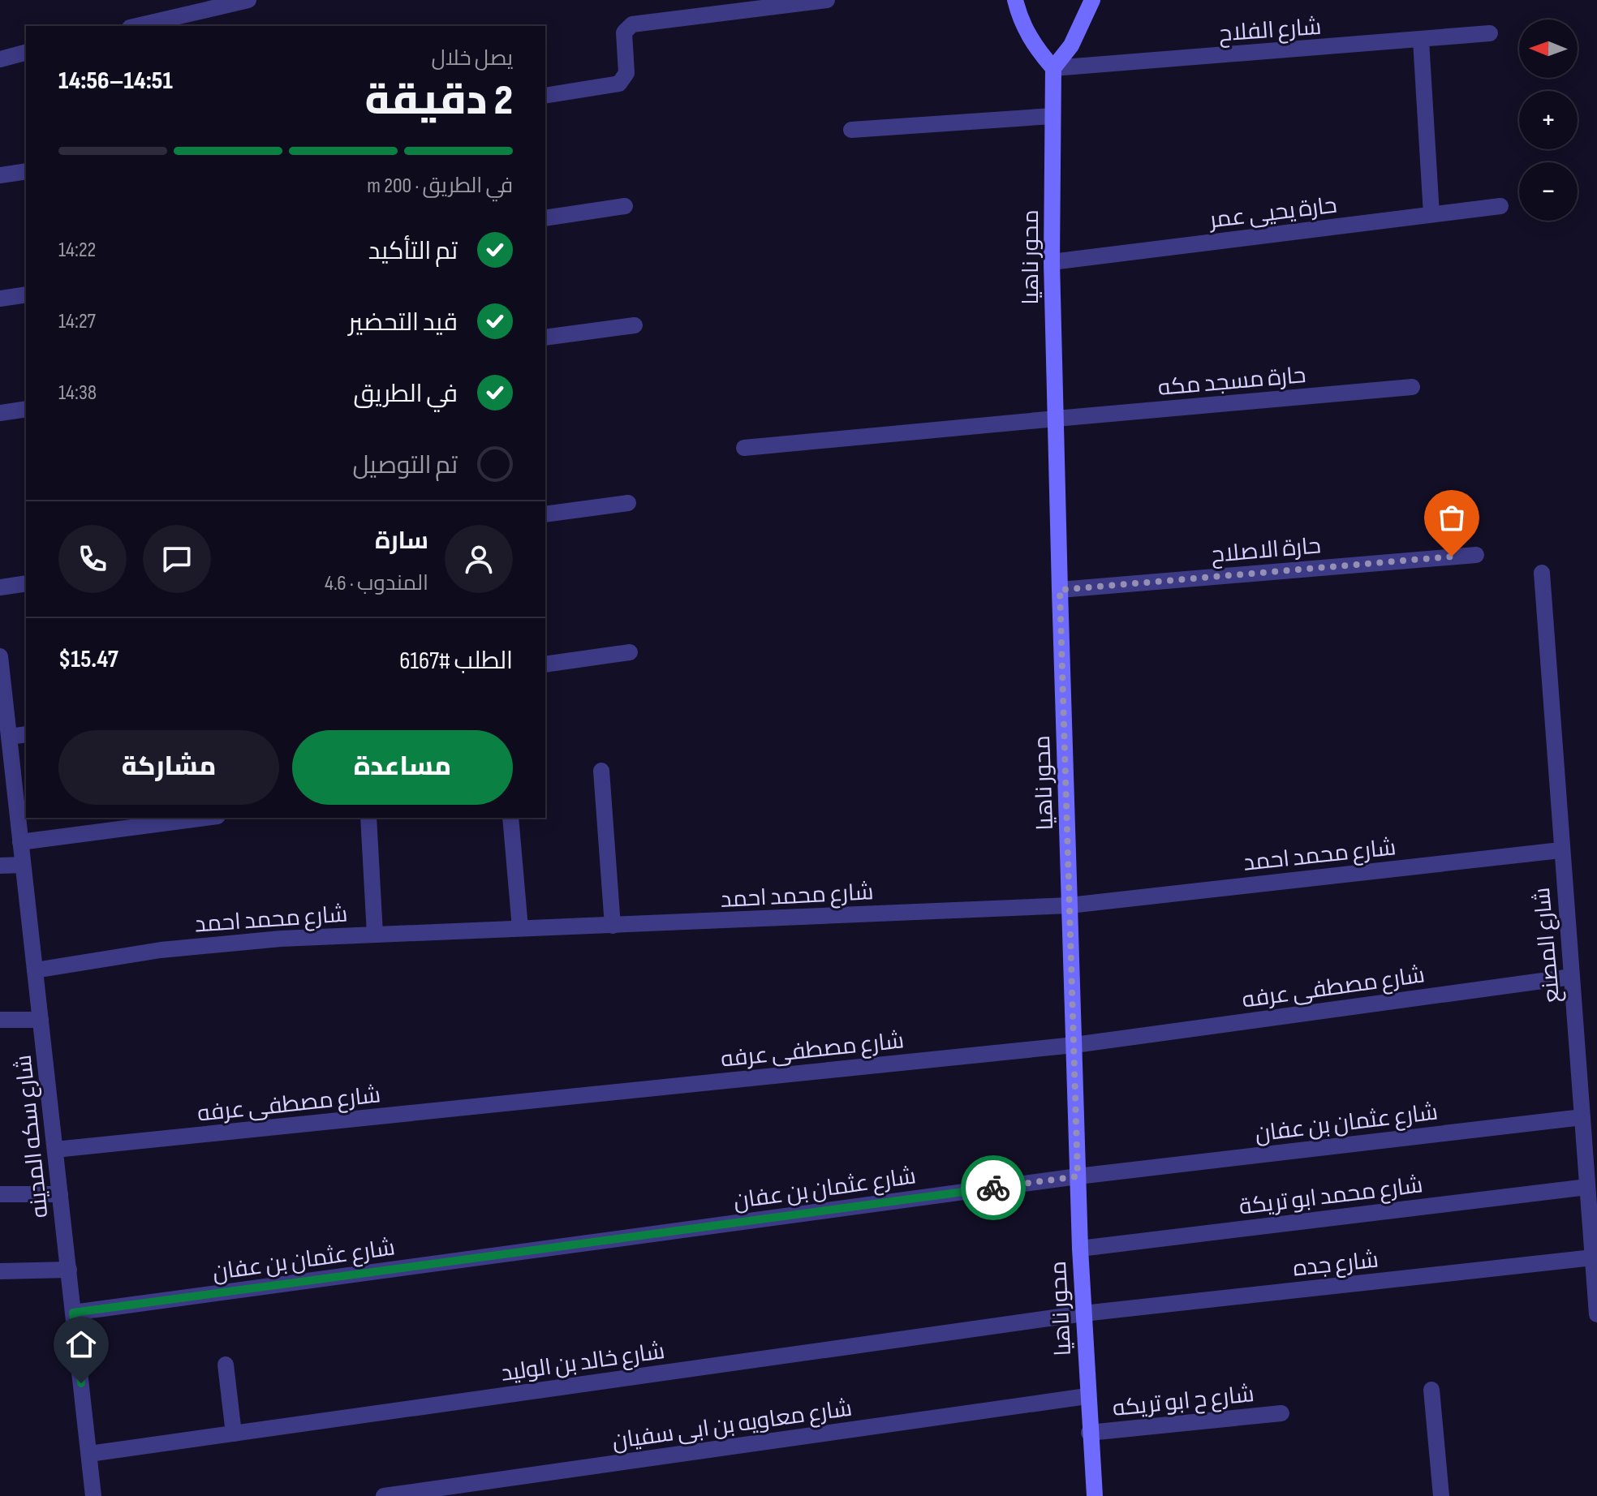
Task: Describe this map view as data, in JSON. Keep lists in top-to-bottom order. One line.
{"streets":{"main road":["محور ناهيا"],"street":["شارع الفلاح","حارة يحيى عمر","حارة مسجد مكه","حارة الاصلاح","شارع محمد احمد","شارع المصنع","شارع مصطفى عرفه","شارع عثمان بن عفان","شارع سكه المدينه","شارع محمد ابو تريكة","شارع جده","شارع خالد بن الوليد","شارع ح ابو تريكه","شارع معاويه بن ابى سفيان"]},"crossings":[["شارع الفلاح","محور ناهيا"],["حارة يحيى عمر","محور ناهيا"],["محور ناهيا","حارة مسجد مكه"],["محور ناهيا","حارة الاصلاح"],["محور ناهيا","شارع محمد احمد"],["محور ناهيا","شارع مصطفى عرفه"],["محور ناهيا","شارع عثمان بن عفان"],["محور ناهيا","شارع محمد ابو تريكة"],["محور ناهيا","شارع جده"],["محور ناهيا","شارع خالد بن الوليد"],["محور ناهيا","شارع ح ابو تريكه"],["محور ناهيا","شارع معاويه بن ابى سفيان"],["شارع محمد احمد","شارع المصنع"],["شارع محمد احمد","شارع سكه المدينه"],["شارع المصنع","شارع مصطفى عرفه"],["شارع المصنع","شارع عثمان بن عفان"],["شارع المصنع","شارع محمد ابو تريكة"],["شارع المصنع","شارع جده"],["شارع مصطفى عرفه","شارع سكه المدينه"],["شارع عثمان بن عفان","شارع سكه المدينه"],["شارع سكه المدينه","شارع خالد بن الوليد"],["شارع جده","شارع خالد بن الوليد"]],"north":"left","page":{"map_buttons":["+","−"],"heading":["2 دقيقة","يصل خلال","14:51–14:56"],"panel":["سارة","المندوب · 4.6","الطلب #6167","$15.47"],"bar":"في الطريق · 200 m","list":[["تم التأكيد","14:22"],["قيد التحضير","14:27"],["في الطريق","14:38"],"تم التوصيل"],"buttons":["مساعدة","مشاركة"]}}
